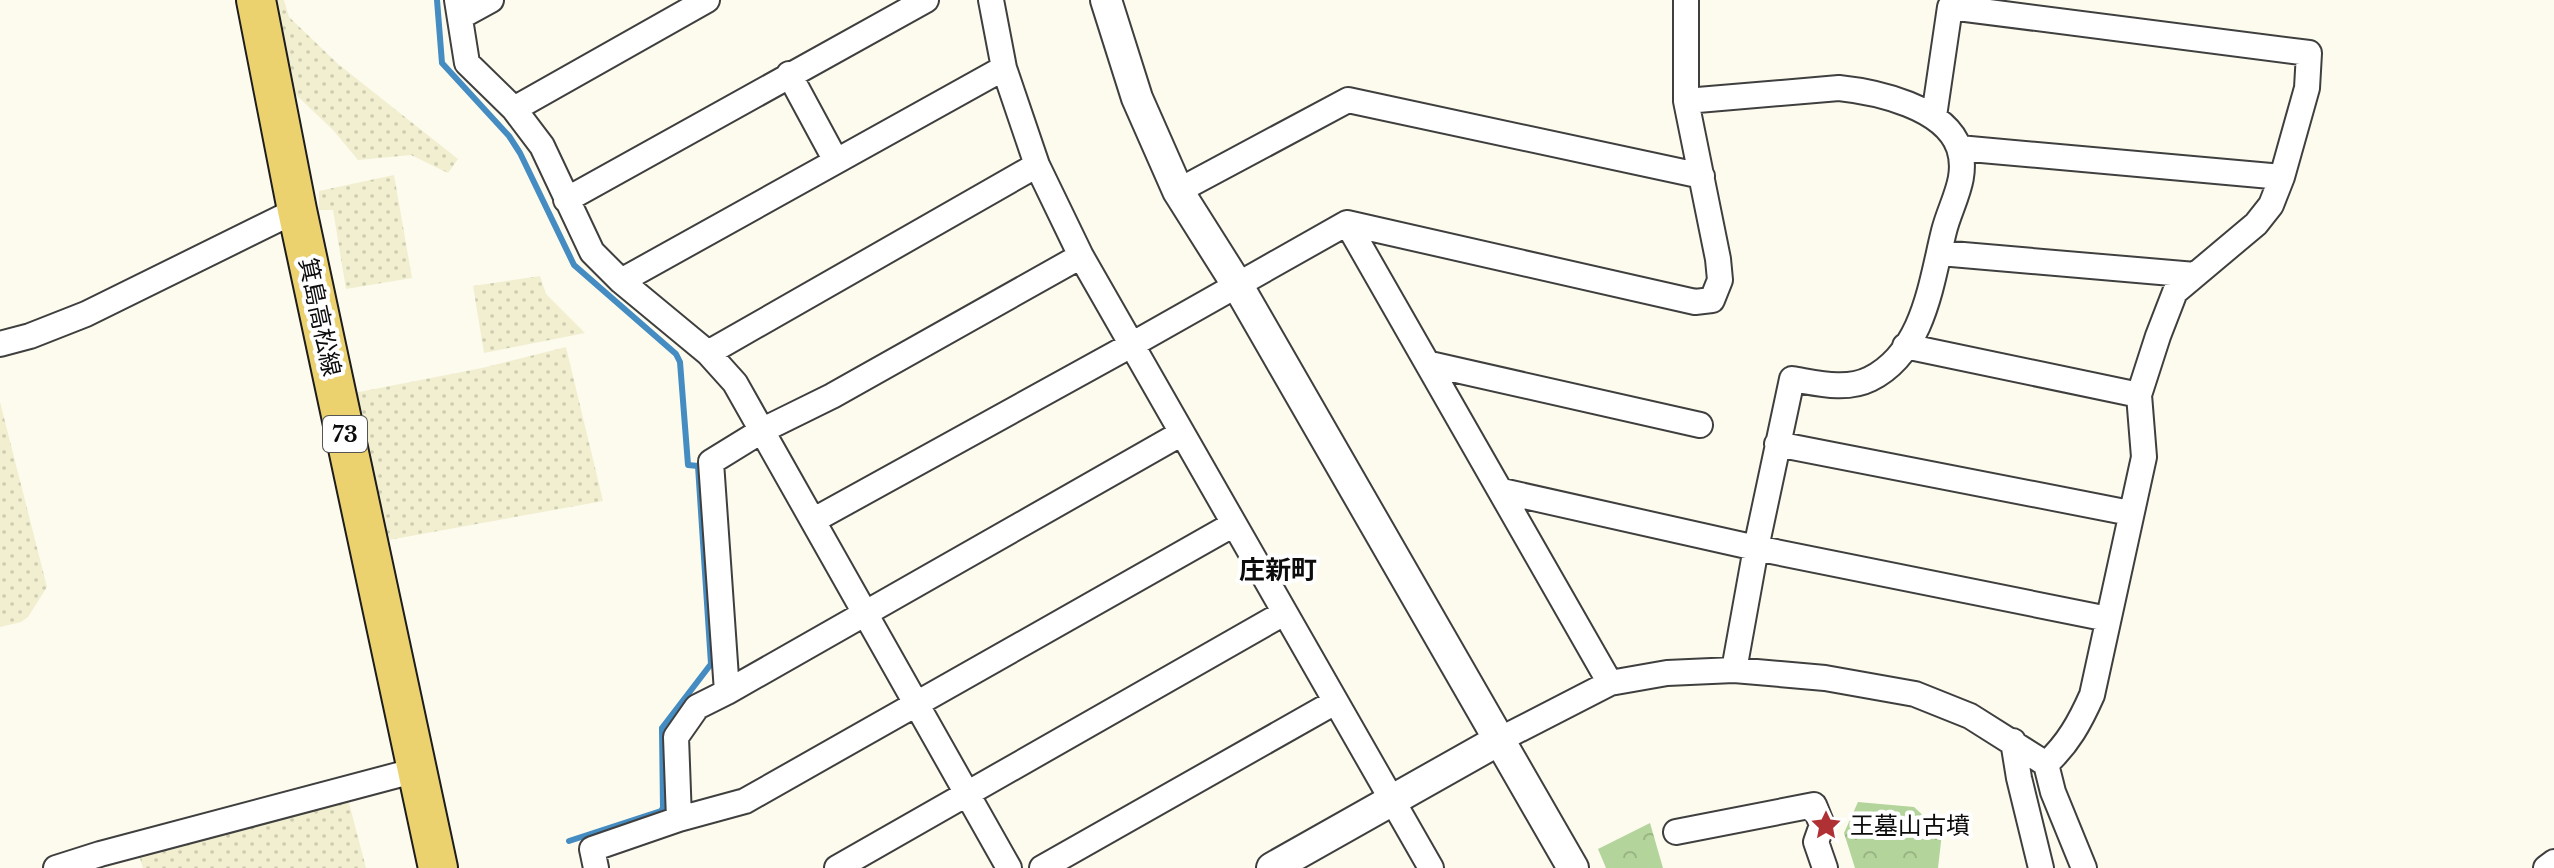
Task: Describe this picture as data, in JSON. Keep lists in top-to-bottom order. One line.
{"streets":{"main road":["箕島高松線","73"]},"districts":["庄新町"],"places":{"place":["王墓山古墳"]}}
